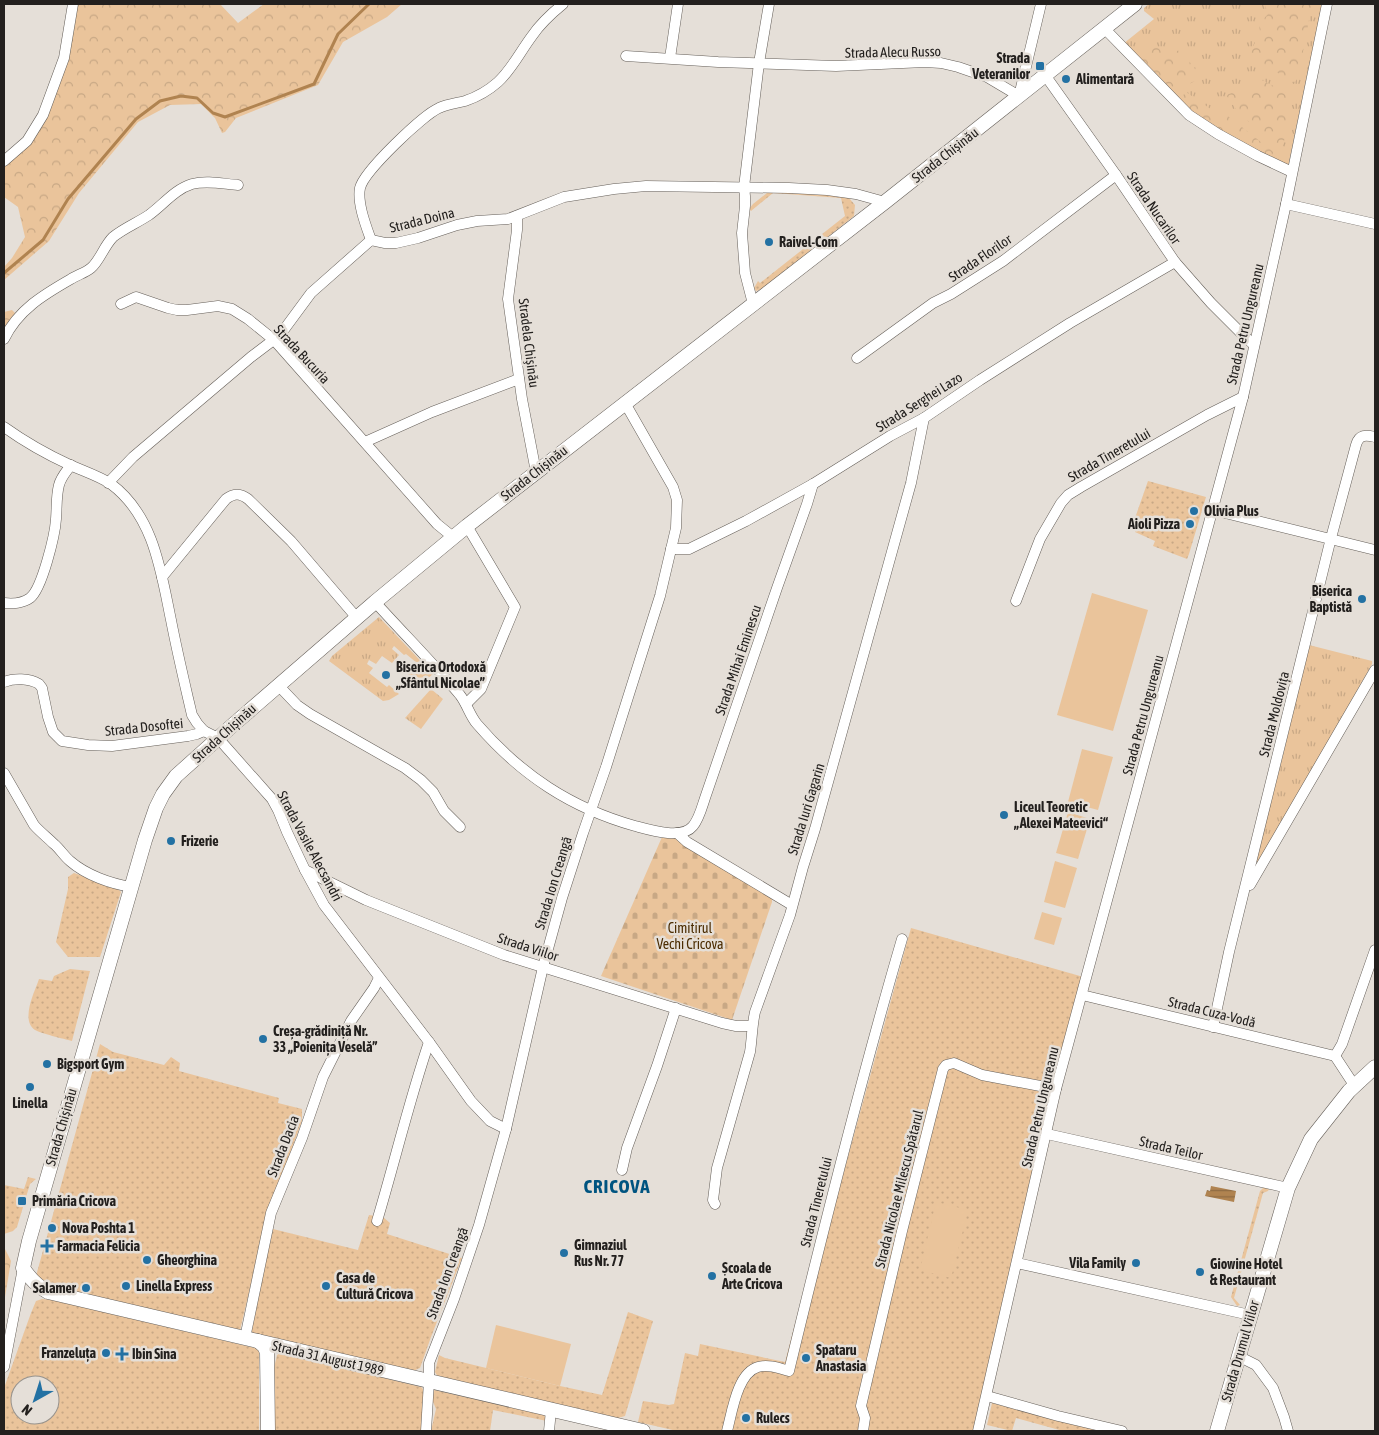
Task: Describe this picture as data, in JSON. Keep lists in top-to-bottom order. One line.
{"streets":{"street":["Strada Alecu Russo","Strada Chișinău","Strada Nucarilor","Strada Doina","Strada Florilor","Strada Petru Ungureanu","Stradela Chişinău","Strada Bucuria","Strada Serghei Lazo","Strada Tineretului","Strada Mihai Eminescu","Strada Moldovița","Strada Dosoftei","Strada Iuri Gagarin","Strada Vasile Alecsandri","Strada Ion Creangă","Strada Viilor","Strada Cuza-Vodă","Strada Dacia","Strada Teilor","Strada Nicolae Milescu Spătarul","Strada Drumul Viilor","Strada 31 August 1989"]},"crossings":[["Strada Alecu Russo","Strada Chișinău"],["Strada Chișinău","Strada Nucarilor"],["Strada Chișinău","Strada Doina"],["Strada Chișinău","Stradela Chişinău"],["Strada Chișinău","Strada Bucuria"],["Strada Chișinău","Strada Vasile Alecsandri"],["Strada Chișinău","Strada Ion Creangă"],["Strada Chișinău","Strada 31 August 1989"],["Strada Nucarilor","Strada Florilor"],["Strada Nucarilor","Strada Petru Ungureanu"],["Strada Nucarilor","Strada Serghei Lazo"],["Strada Doina","Stradela Chişinău"],["Strada Petru Ungureanu","Strada Tineretului"],["Strada Petru Ungureanu","Strada Cuza-Vodă"],["Strada Petru Ungureanu","Strada Teilor"],["Strada Petru Ungureanu","Strada Nicolae Milescu Spătarul"],["Strada Serghei Lazo","Strada Mihai Eminescu"],["Strada Serghei Lazo","Strada Iuri Gagarin"],["Strada Serghei Lazo","Strada Ion Creangă"],["Strada Moldovița","Strada Cuza-Vodă"],["Strada Dosoftei","Strada Vasile Alecsandri"],["Strada Iuri Gagarin","Strada Viilor"],["Strada Vasile Alecsandri","Strada Ion Creangă"],["Strada Vasile Alecsandri","Strada Viilor"],["Strada Vasile Alecsandri","Strada Dacia"],["Strada Ion Creangă","Strada Viilor"],["Strada Ion Creangă","Strada 31 August 1989"],["Strada Dacia","Strada 31 August 1989"],["Strada Teilor","Strada Drumul Viilor"]],"districts":["CRICOVA"],"parks":["Cimitirul Vechi Cricova"],"places":{"transit":["Strada Veteranilor","Primăria Cricova"],"other":["Alimentară","Raivel-Com","Olivia Plus","Aioli Pizza","Biserica Baptistă","Biserica Ortodoxă „Sfântul Nicolae”","Liceul Teoretic „Alexei Mateevici“","Frizerie","Creșa-grădiniță Nr. 33 „Poienița Veselă”","Bigsport Gym","Linella","Nova Poshta 1","Gimnaziul Rus Nr. 77","Gheorghina","Vila Family","Giowine Hotel & Restaurant","Școala de Arte Cricova","Linella Express","Casa de Cultură Cricova","Salamer","Franzeluța","Spataru Anastasia","Rulecs"],"health":["Farmacia Felicia","Ibin Sina"]},"north":"bottom left"}
